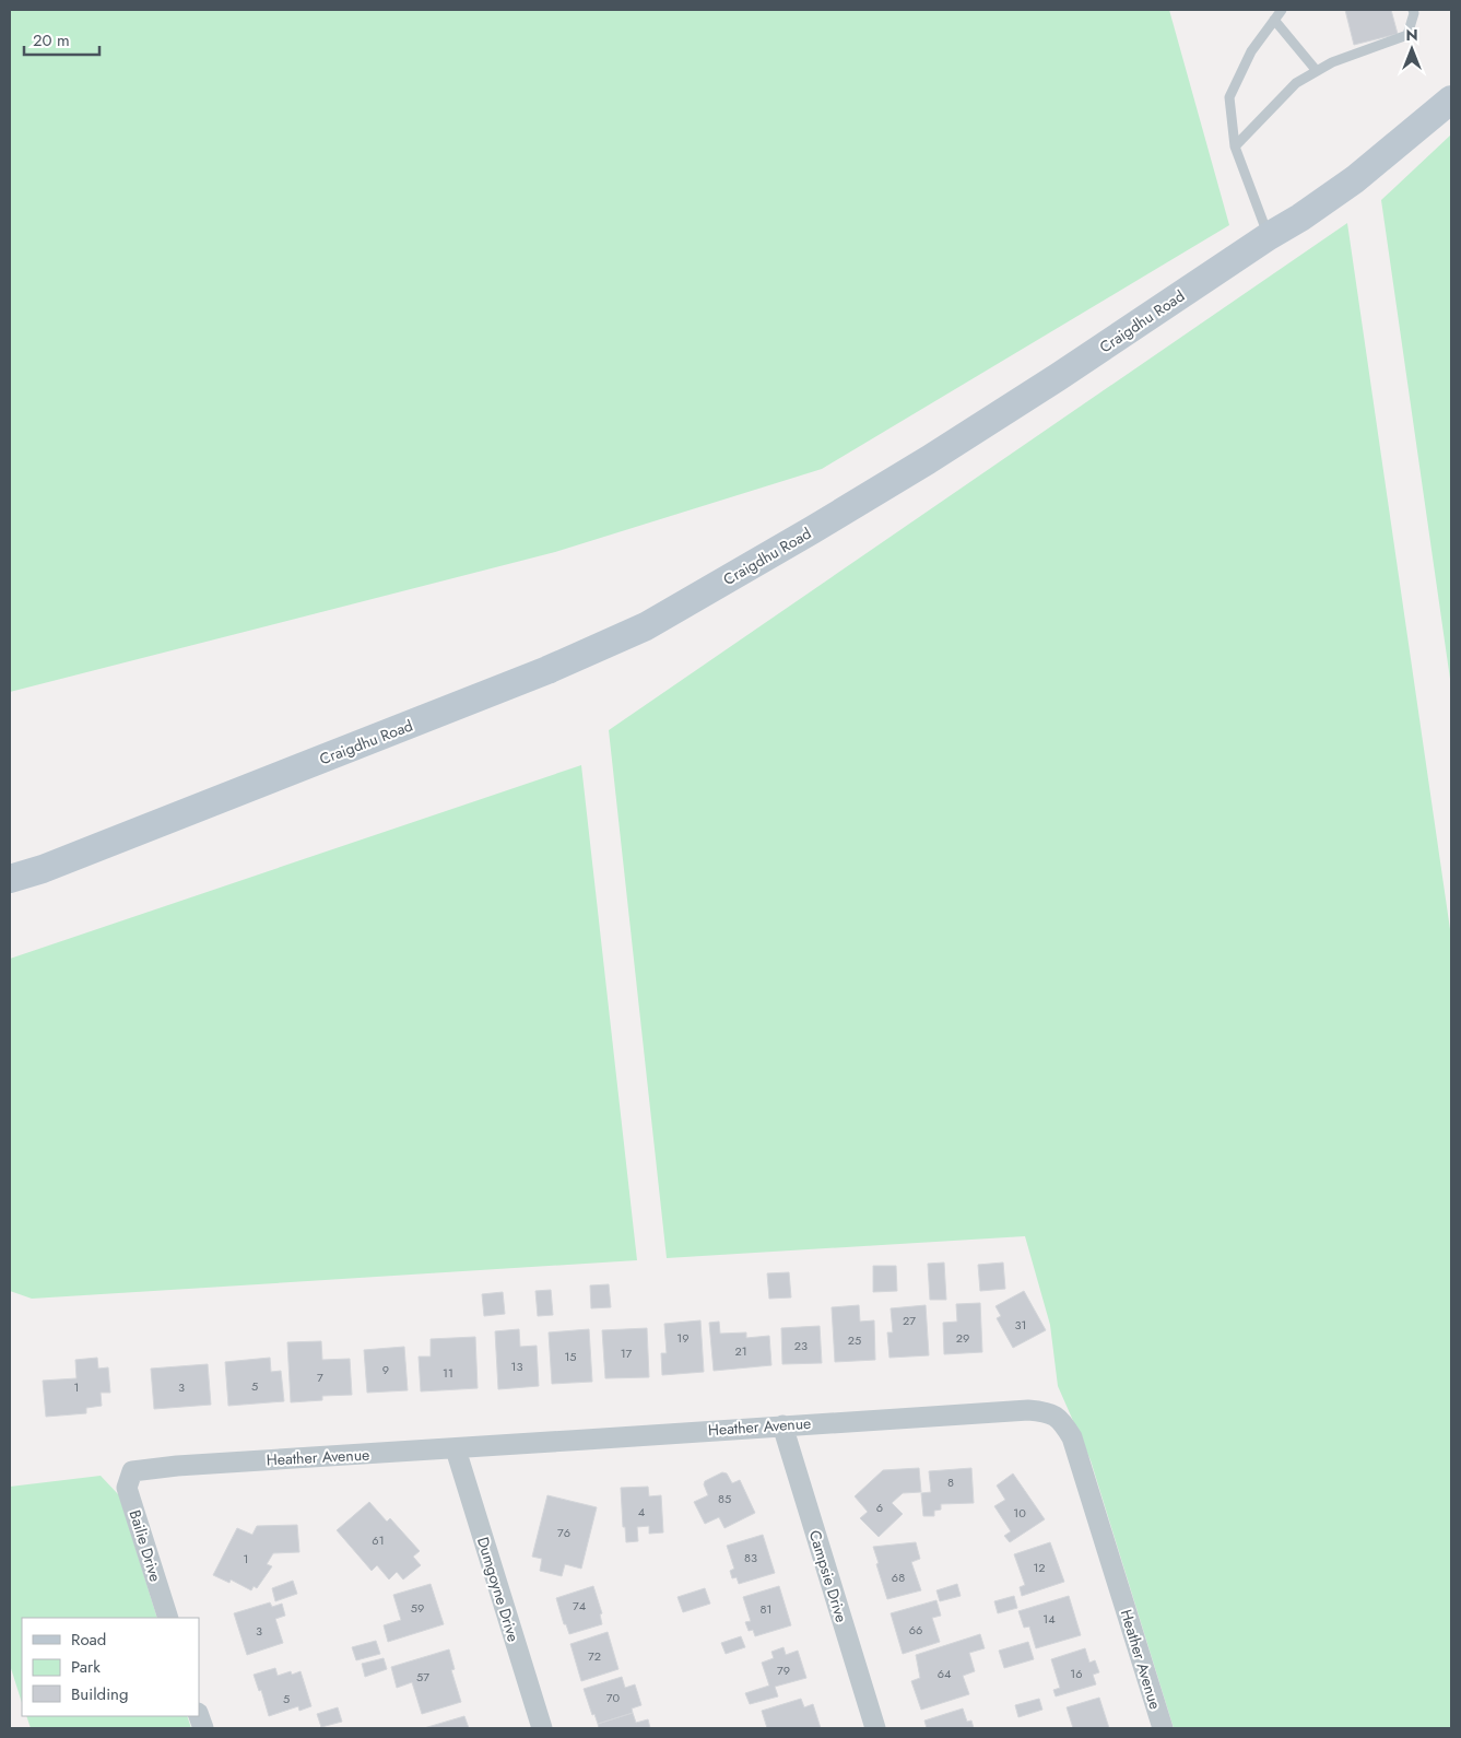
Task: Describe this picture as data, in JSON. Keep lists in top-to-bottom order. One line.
{"streets":{"main road":["Craigdhu Road"],"street":["Heather Avenue","Bailie Drive","Campsie Drive","Dumgoyne Drive"]},"crossings":[["Heather Avenue","Bailie Drive"],["Heather Avenue","Campsie Drive"],["Heather Avenue","Dumgoyne Drive"]],"house_numbers":["27","31","19","29","25","23","21","17","15","13","9","11","7","5","1","3","8","85","6","4","10","76","61","83","1","12","68","74","59","81","14","66","3","72","79","64","16","57","70","5"],"legend":["Road","Park","Building"],"scale_bar":"20 m","north":"top"}
